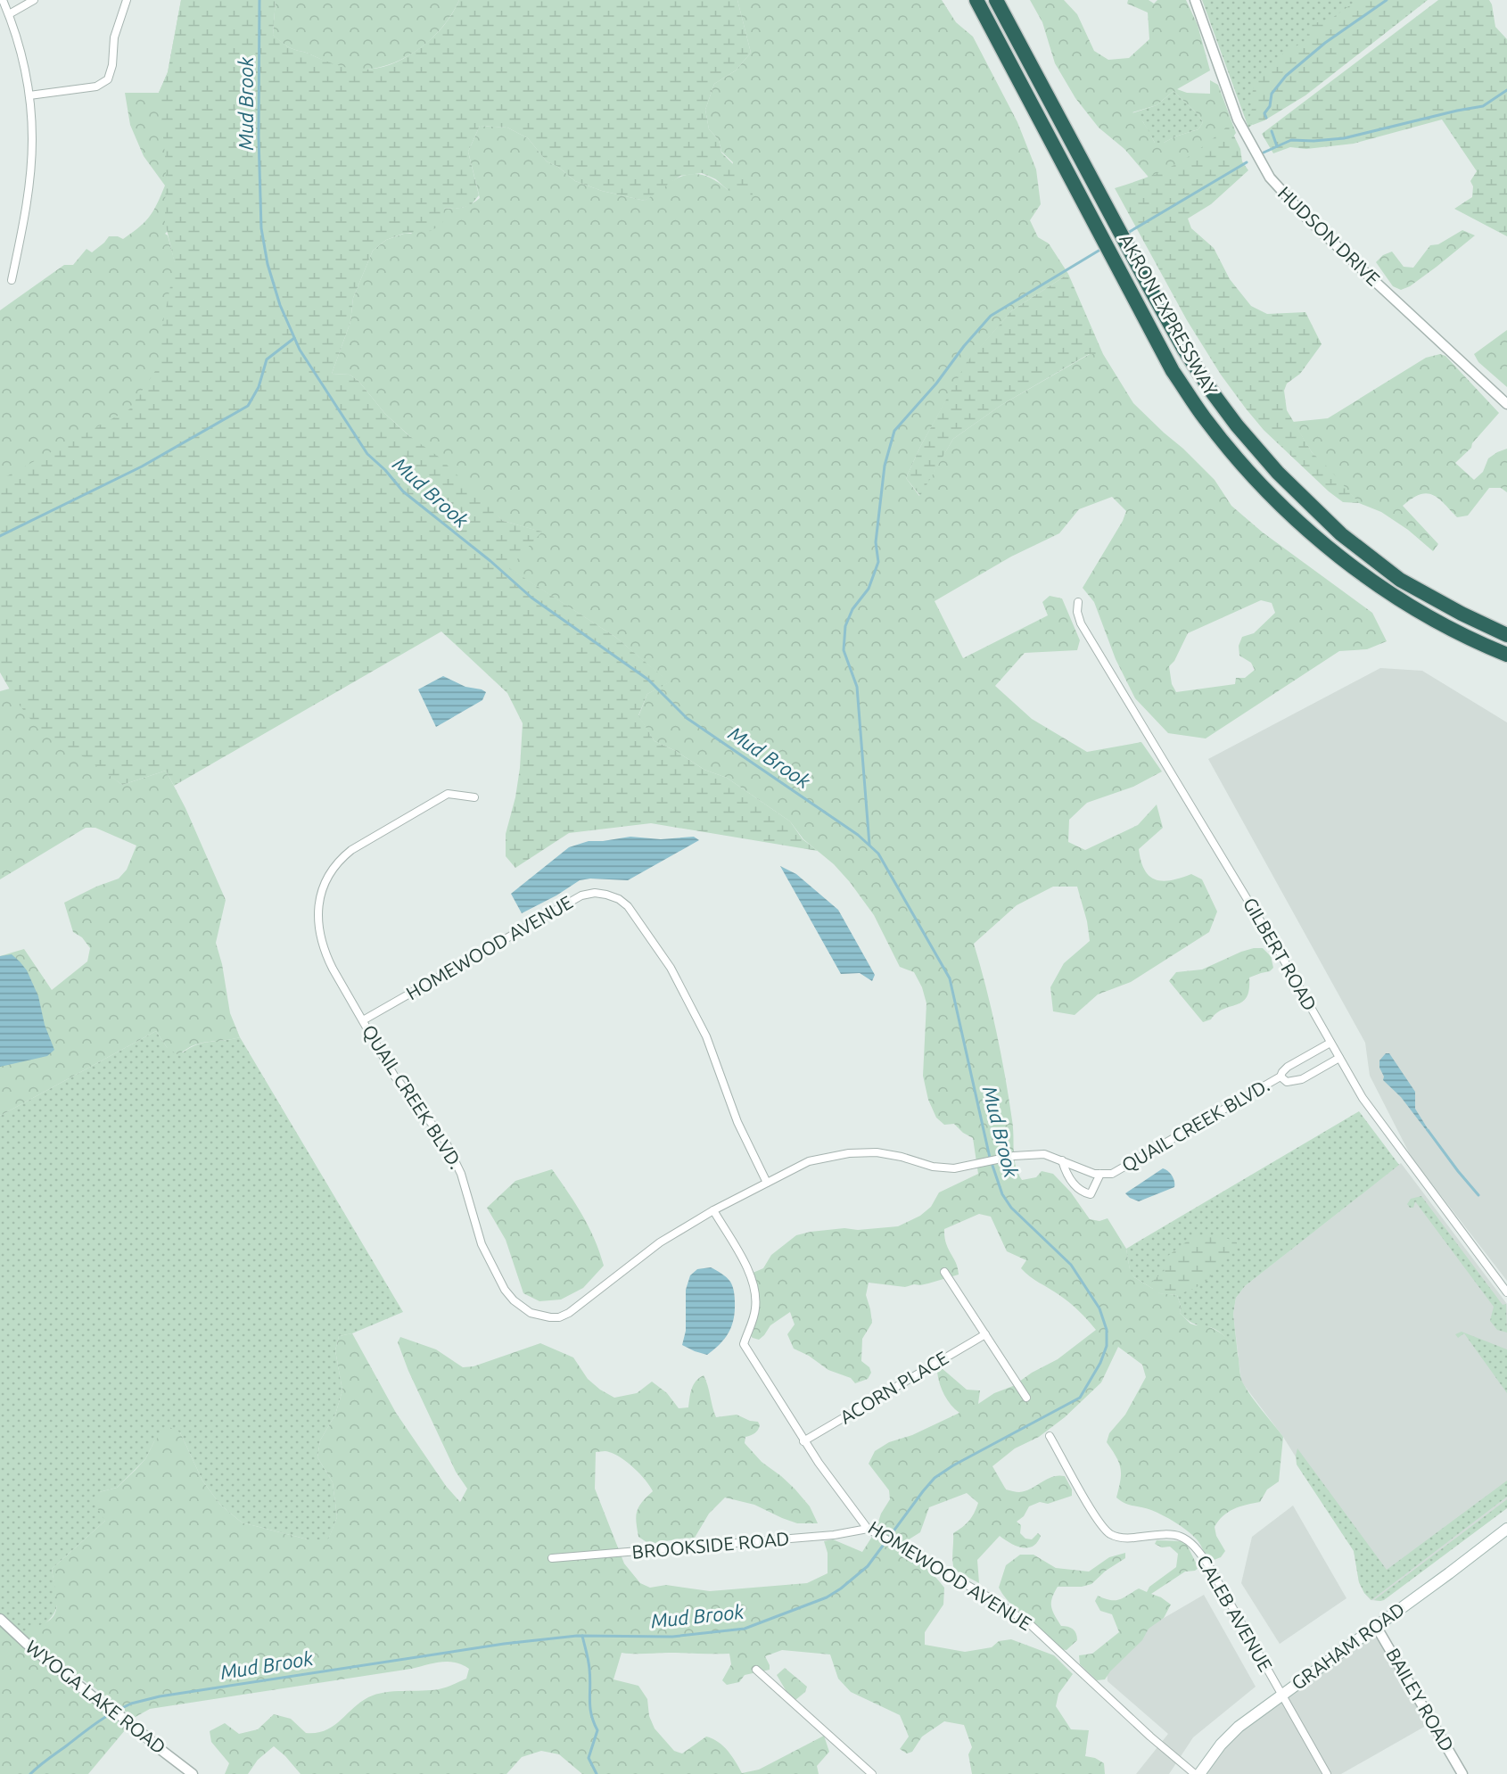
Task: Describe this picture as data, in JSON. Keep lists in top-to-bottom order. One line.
{"streets":{"highway":["AKRON EXPRESSWAY"],"main road":["GRAHAM ROAD"],"street":["HUDSON DRIVE","HOMEWOOD AVENUE","GILBERT ROAD","QUAIL CREEK BLVD.","ACORN PLACE","BROOKSIDE ROAD","CALEB AVENUE","WYOGA LAKE ROAD","BAILEY ROAD"]},"crossings":[["HOMEWOOD AVENUE","QUAIL CREEK BLVD."],["HOMEWOOD AVENUE","ACORN PLACE"],["HOMEWOOD AVENUE","BROOKSIDE ROAD"],["HOMEWOOD AVENUE","GRAHAM ROAD"],["GILBERT ROAD","QUAIL CREEK BLVD."],["CALEB AVENUE","GRAHAM ROAD"],["GRAHAM ROAD","BAILEY ROAD"]],"water":["Mud Brook"]}
